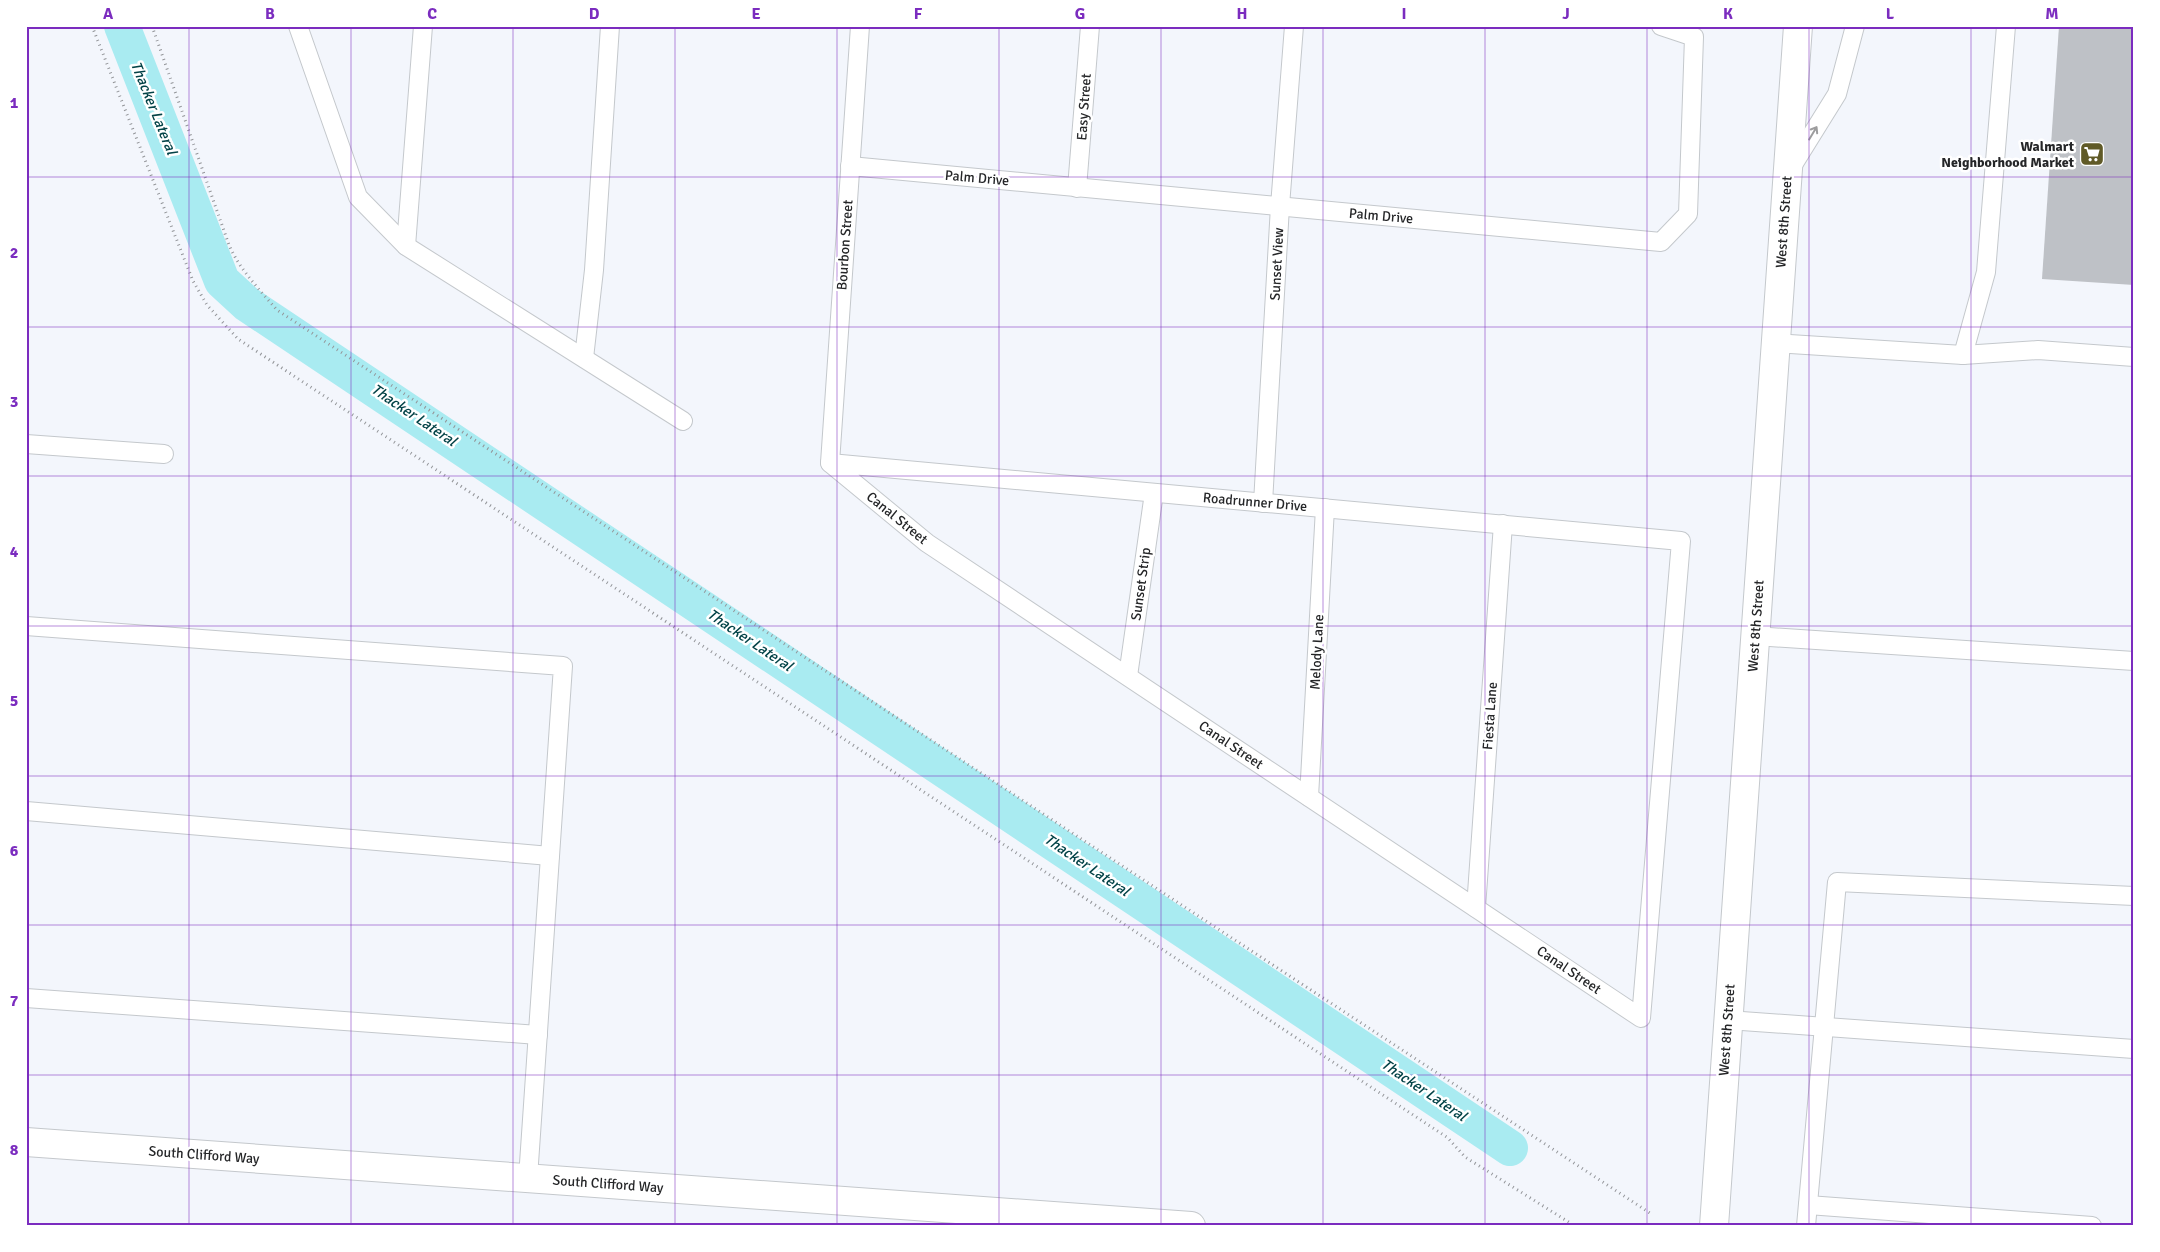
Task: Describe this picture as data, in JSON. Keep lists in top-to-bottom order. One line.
{"streets":{"main road":["West 8th Street","South Clifford Way"],"lane":["Easy Street","Palm Drive","Bourbon Street","Sunset View","Roadrunner Drive","Canal Street","Sunset Strip","Melody Lane","Fiesta Lane"]},"crossings":[["Easy Street","Palm Drive"],["Palm Drive","Bourbon Street"],["Palm Drive","Sunset View"],["Bourbon Street","Roadrunner Drive"],["Bourbon Street","Canal Street"],["Sunset View","Roadrunner Drive"],["Roadrunner Drive","Canal Street"],["Roadrunner Drive","Sunset Strip"],["Roadrunner Drive","Melody Lane"],["Roadrunner Drive","Fiesta Lane"],["Canal Street","Sunset Strip"],["Canal Street","Melody Lane"],["Canal Street","Fiesta Lane"]],"water":["Thacker Lateral"],"places":{"supermarket":["Walmart Neighborhood Market"]},"grid":{"columns":["A","B","C","D","E","F","G","H","I","J","K","L","M"],"rows":["1","2","3","4","5","6","7","8"]}}
